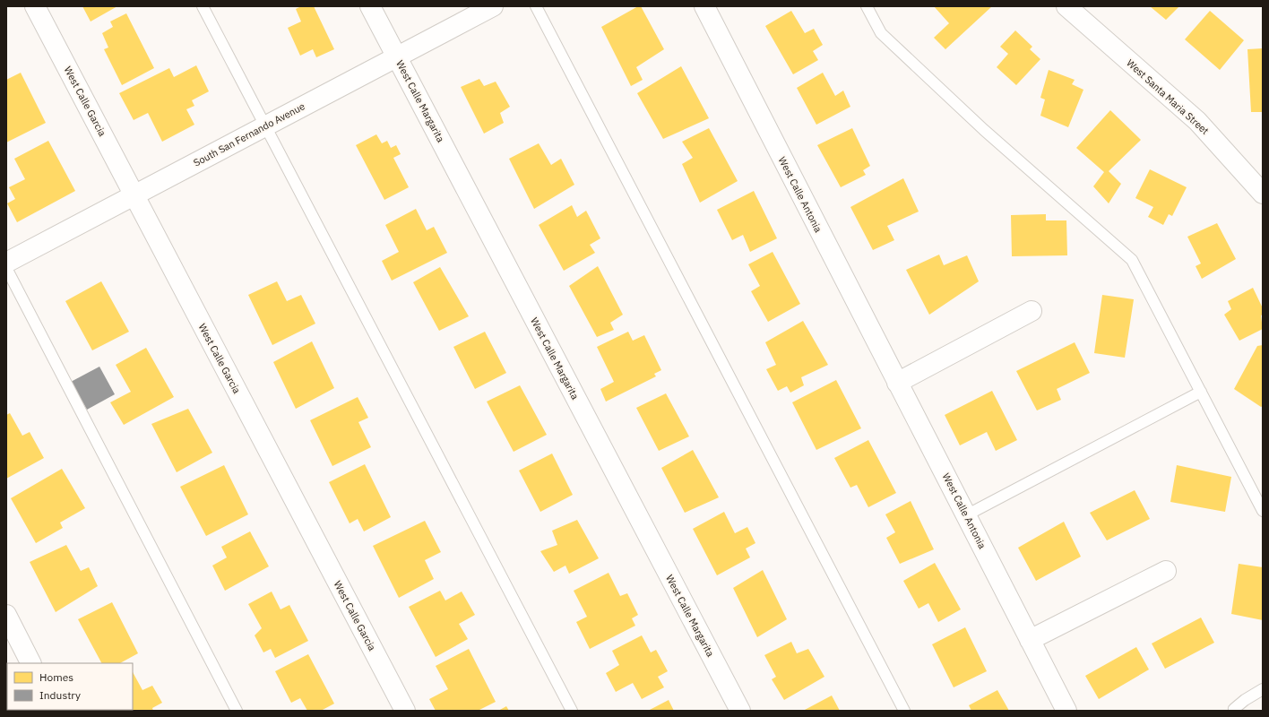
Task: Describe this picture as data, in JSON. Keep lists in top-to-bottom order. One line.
{"streets":{"street":["West Santa Maria Street","West Calle Garcia","West Calle Margarita","South San Fernando Avenue","West Calle Antonia"]},"crossings":[["West Calle Garcia","South San Fernando Avenue"],["West Calle Margarita","South San Fernando Avenue"]],"legend":["Homes","Industry"]}
